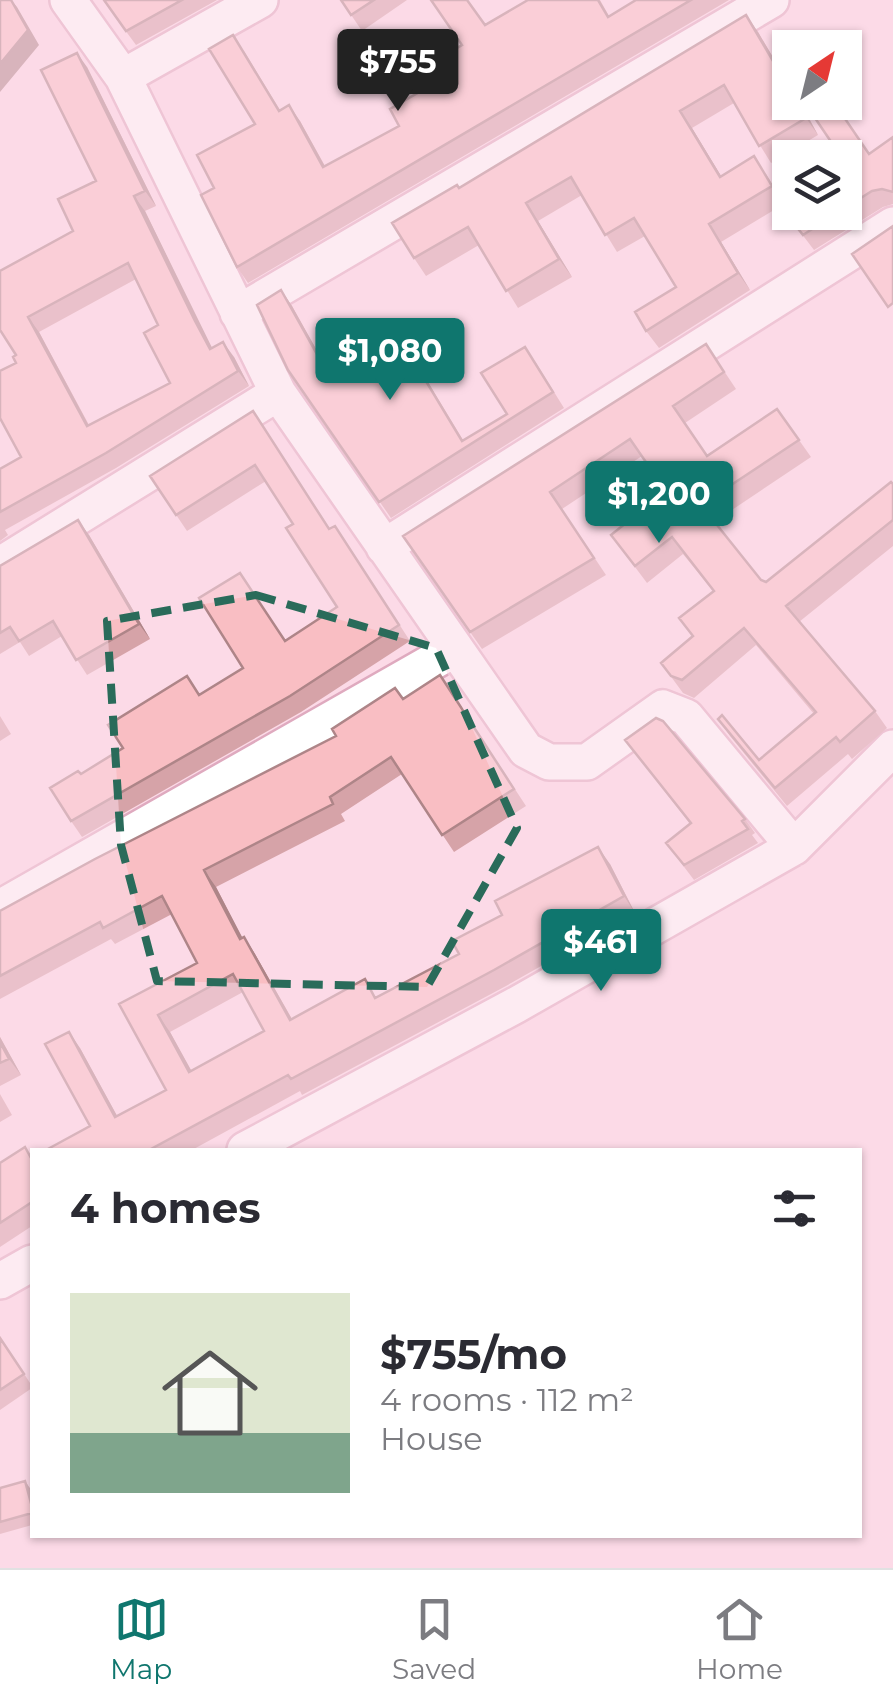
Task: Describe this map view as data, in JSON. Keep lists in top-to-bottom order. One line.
{"north":"top right","page":{"price":["$755","$1,080","$1,200","$461"],"heading":"4 homes","list":[{"name":"$755/mo","note":"4 rooms · 112 m² · House"}],"tabs":["Map","Saved","Home"]}}
